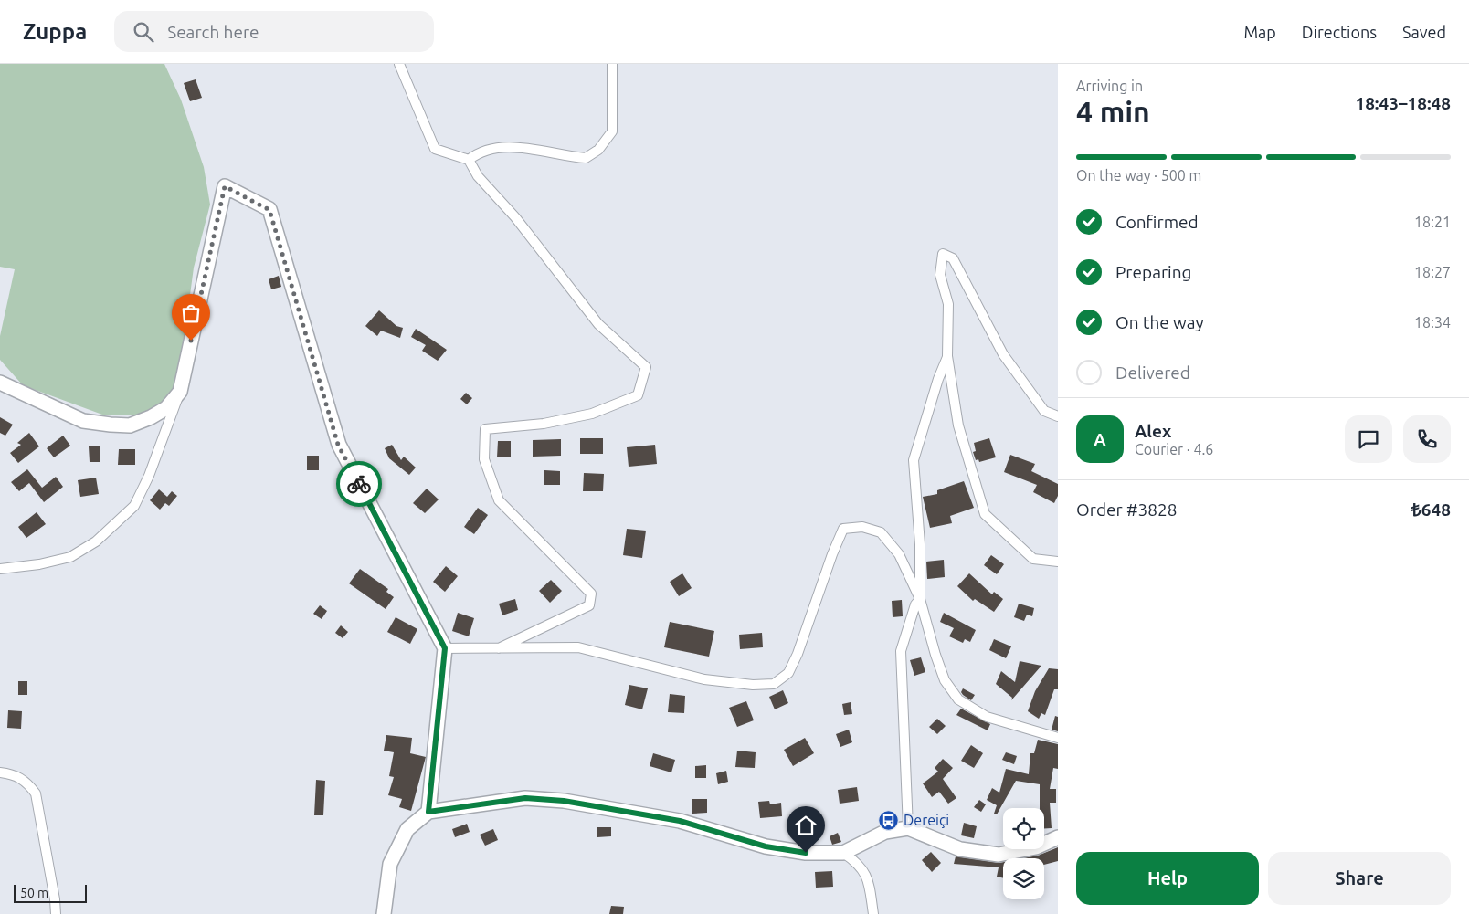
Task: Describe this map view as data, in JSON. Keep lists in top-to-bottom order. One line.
{"places":{"bus stop":["Dereiçi"]},"scale_bar":"50 m","page":{"header":"Zuppa","search":"Search here","nav":["Map","Directions","Saved"],"heading":["4 min","Arriving in","18:43–18:48"],"panel":["Alex","Courier · 4.6","Order #3828","₺648"],"bar":"On the way · 500 m","list":[["Confirmed","18:21"],["Preparing","18:27"],["On the way","18:34"],"Delivered"],"round":"A","buttons":["Help","Share"],"scale":"50 m"}}
